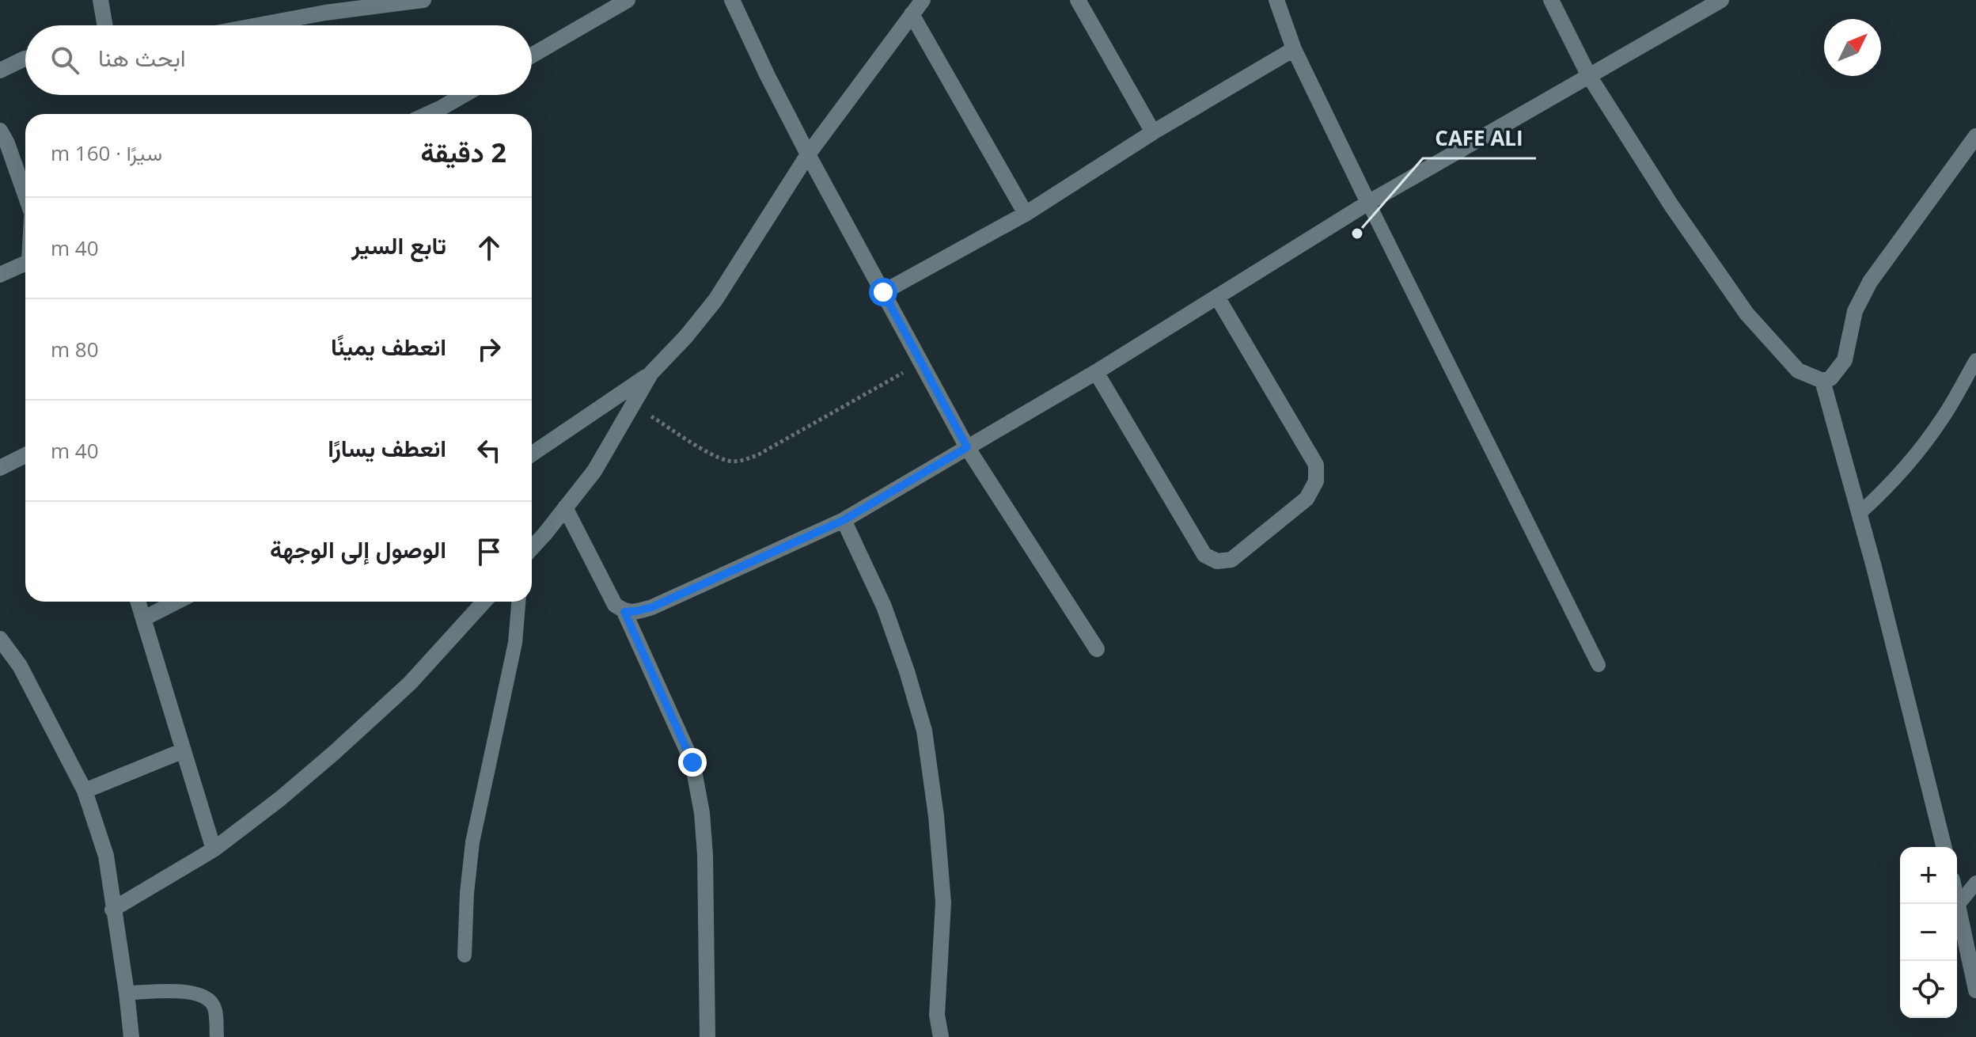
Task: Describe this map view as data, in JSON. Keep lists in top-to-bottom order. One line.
{"places":["CAFE ALI"],"north":"top right","page":{"search":"ابحث هنا","heading":["2 دقيقة","سيرًا · 160 m"],"list":[["تابع السير","40 m"],["انعطف يمينًا","80 m"],["انعطف يسارًا","40 m"],"الوصول إلى الوجهة"],"map_buttons":["+","−"]}}
